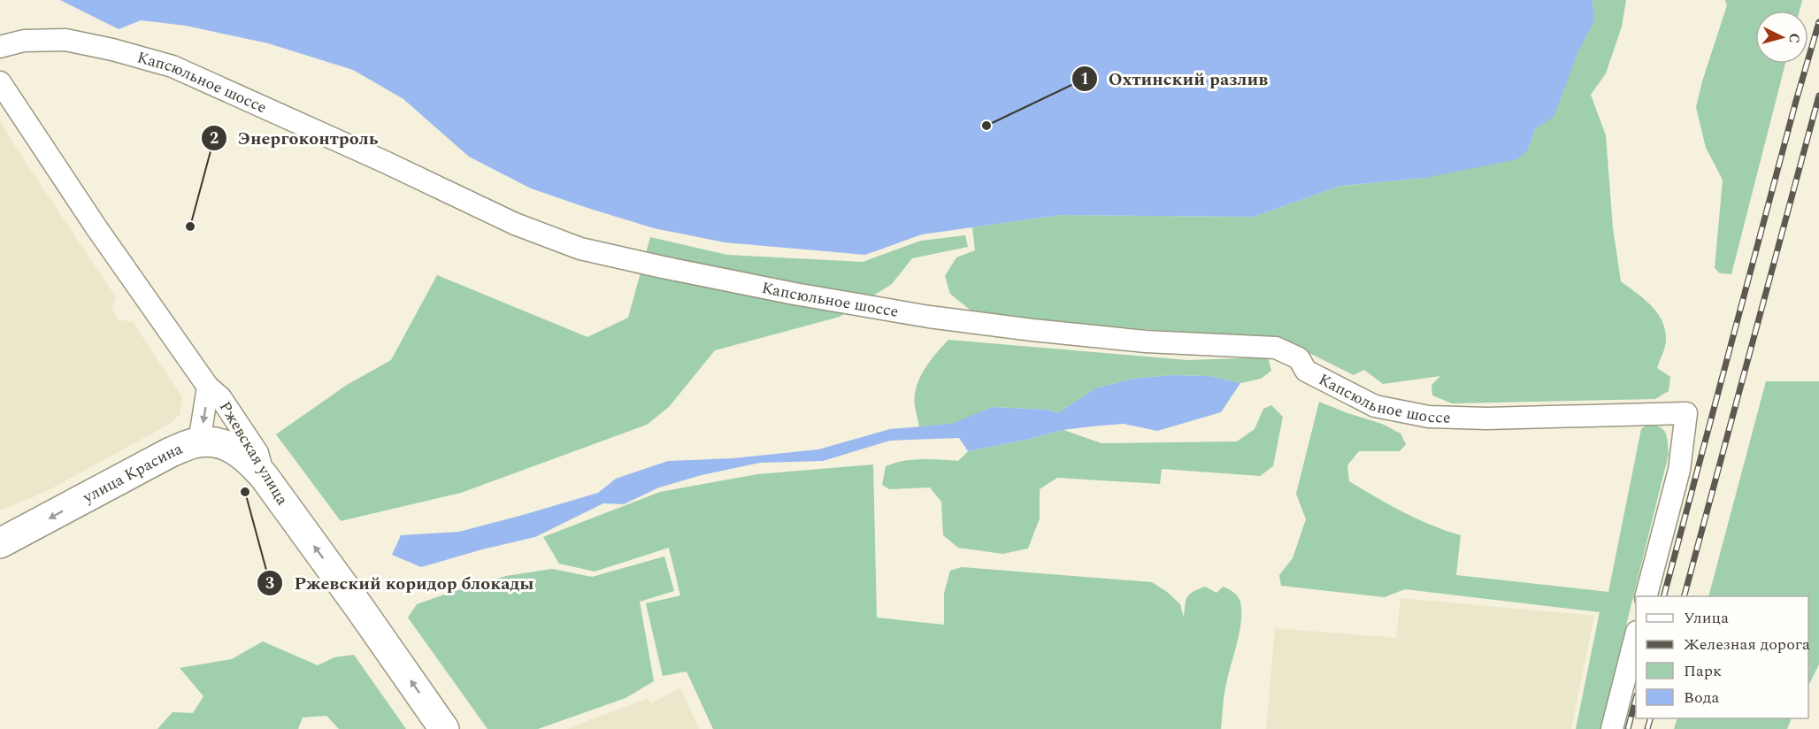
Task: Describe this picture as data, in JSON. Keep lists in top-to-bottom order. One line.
{"streets":{"main road":["Ржевская улица","улица Красина"],"street":["Капсюльное шоссе"]},"crossings":[["Ржевская улица","улица Красина"]],"one_way":["Ржевская улица","улица Красина"],"places":["Охтинский разлив","Энергоконтроль","Ржевский коридор блокады"],"legend":["Улица","Железная дорога","Парк","Вода"],"north":"right"}
